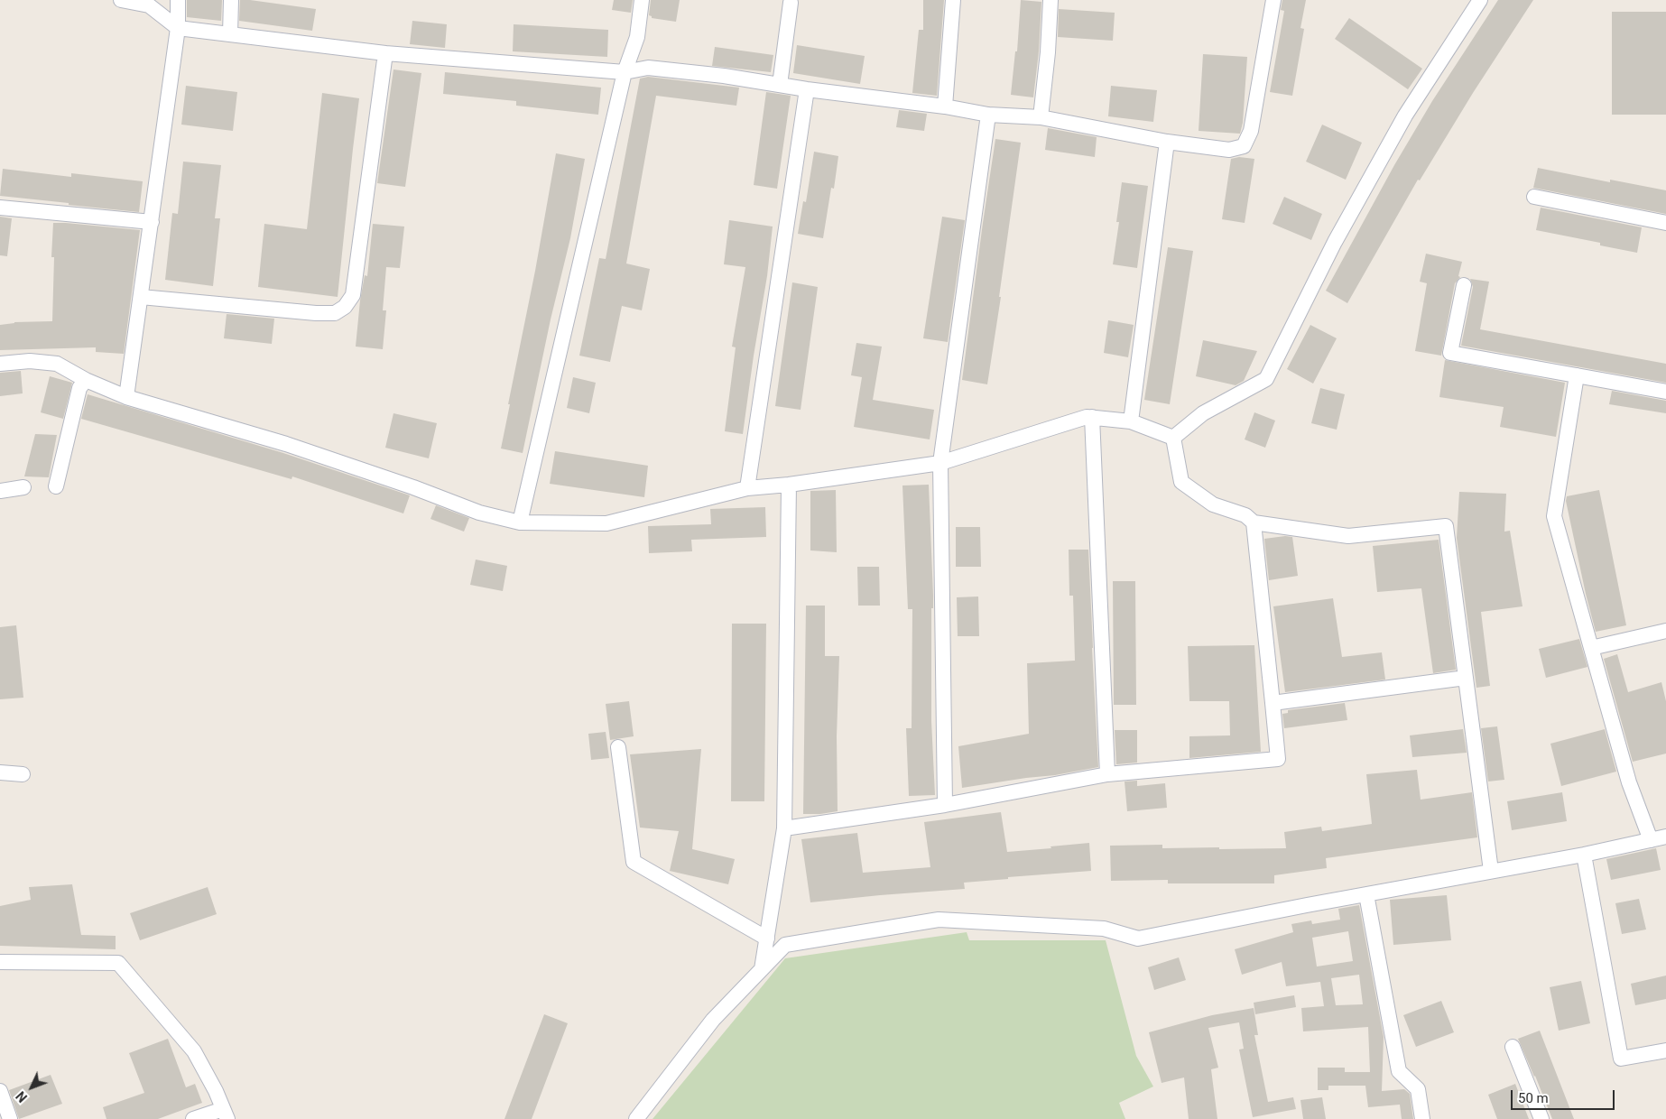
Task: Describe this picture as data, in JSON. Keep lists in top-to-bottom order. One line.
{"scale_bar":"50 m","north":"bottom left"}
